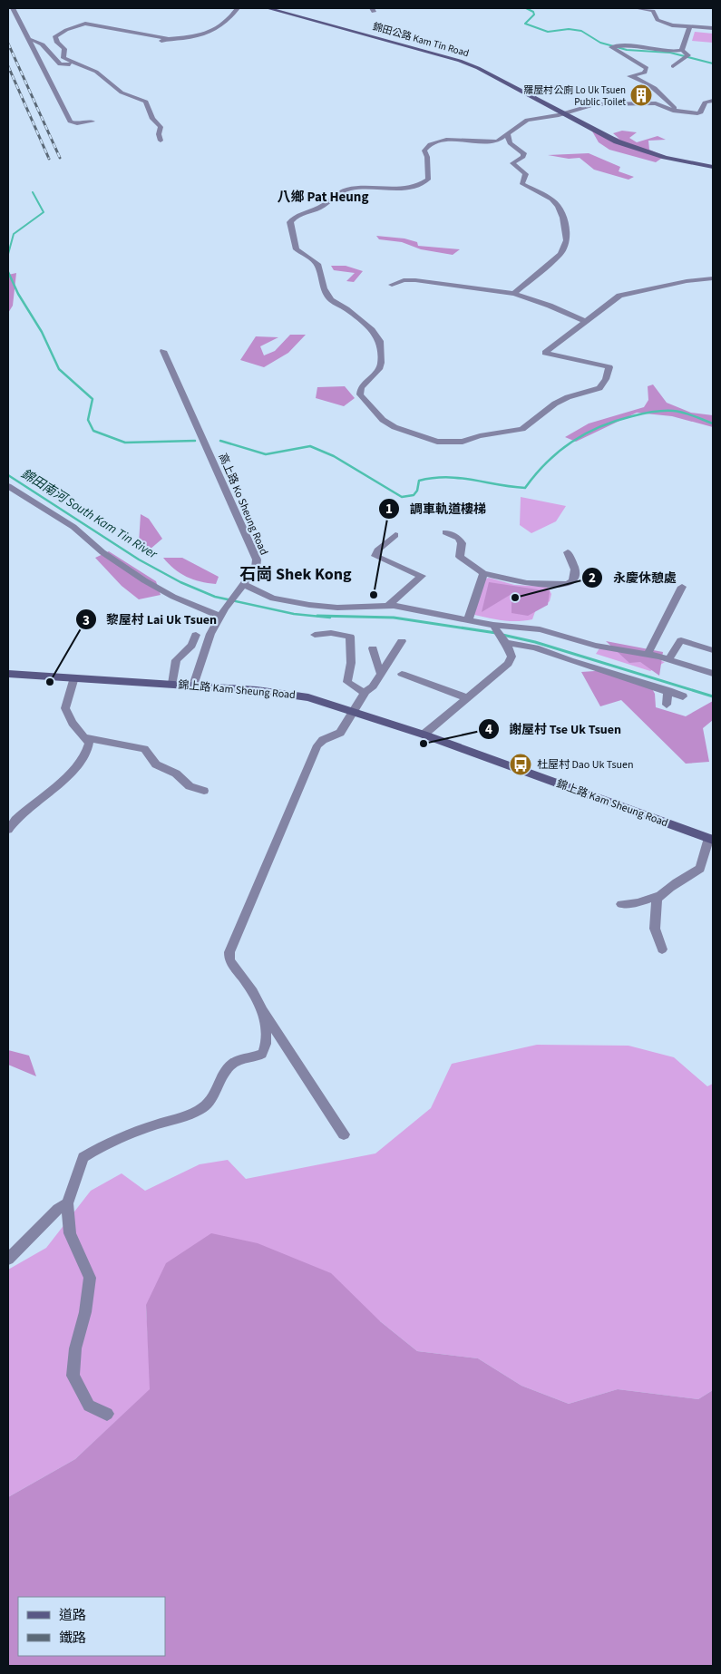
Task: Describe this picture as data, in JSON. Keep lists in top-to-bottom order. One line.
{"streets":{"main road":["錦田公路 Kam Tin Road","錦上路 Kam Sheung Road"],"street":["高上路 Ko Sheung Road"]},"crossings":[["高上路 Ko Sheung Road","錦上路 Kam Sheung Road"]],"districts":["八鄉 Pat Heung","石崗 Shek Kong"],"water":["錦田南河 South Kam Tin River"],"places":{"building":["羅屋村公廁 Lo Uk Tsuen Public Toilet"],"other":["調車軌道樓梯","永慶休憩處","黎屋村 Lai Uk Tsuen","謝屋村 Tse Uk Tsuen"],"bus stop":["杜屋村 Dao Uk Tsuen"]},"legend":["道路","鐵路"]}
